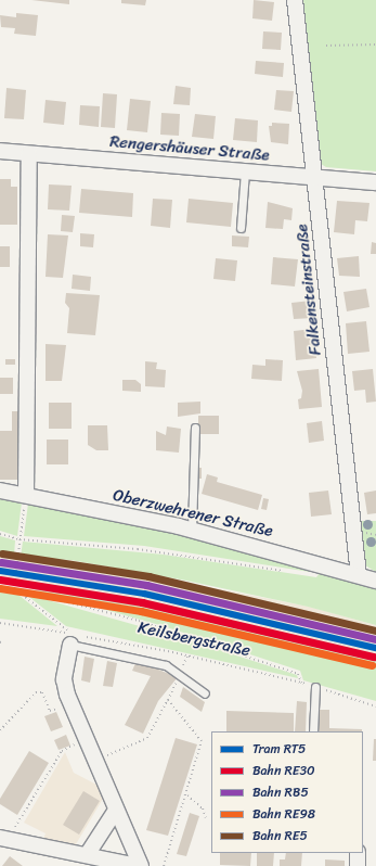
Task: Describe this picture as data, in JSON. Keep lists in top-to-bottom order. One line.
{"streets":{"street":["Rengershäuser Straße","Falkensteinstraße","Oberzwehrener Straße"],"path":["Keilsbergstraße"]},"crossings":[["Rengershäuser Straße","Falkensteinstraße"],["Falkensteinstraße","Oberzwehrener Straße"]],"lines":["rail line RE5","rail line RB5","tram line RT5","rail line RE30","rail line RE98"],"legend":["Tram RT5","Bahn RE30","Bahn RB5","Bahn RE98","Bahn RE5"]}
